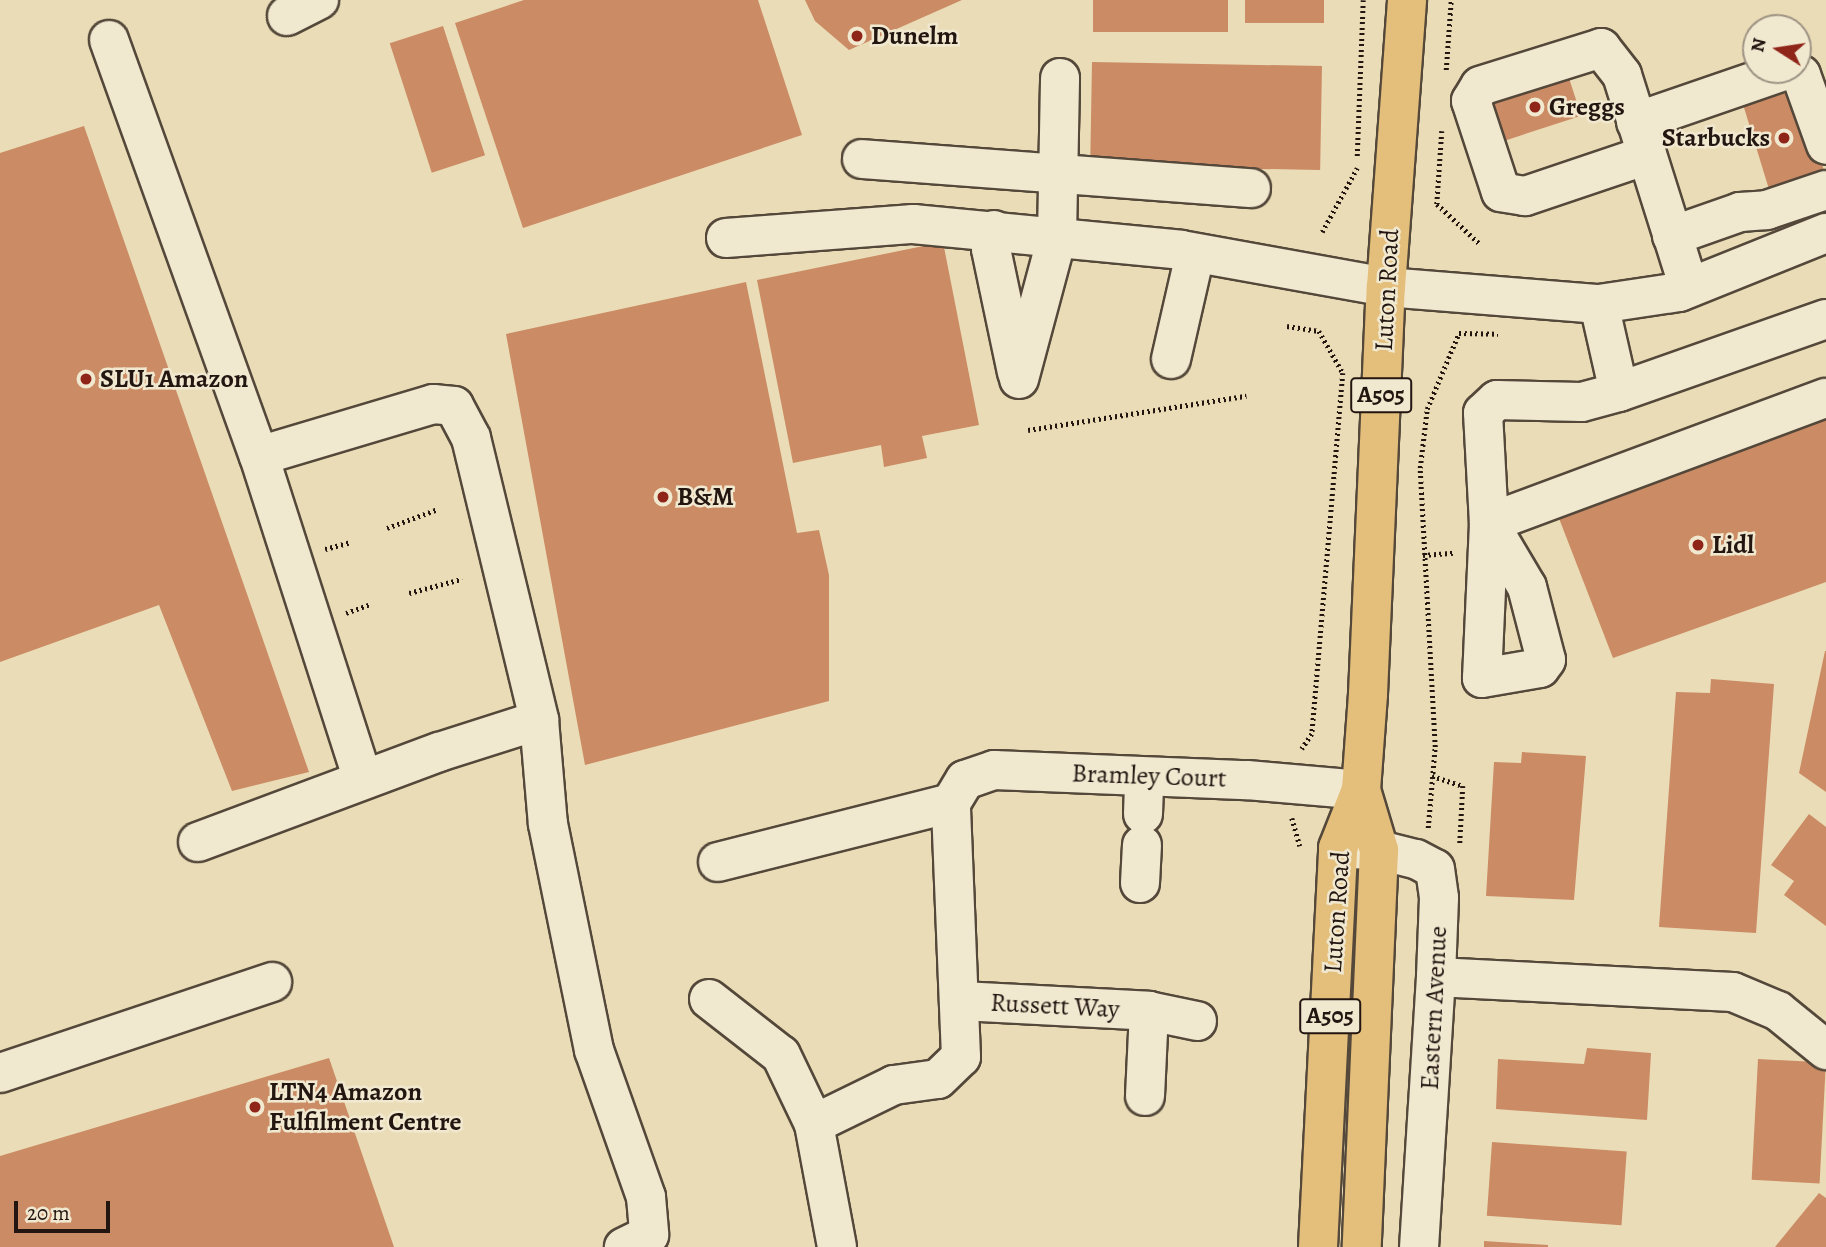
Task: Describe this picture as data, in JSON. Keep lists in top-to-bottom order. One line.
{"streets":{"main road":["Luton Road","A505"],"street":["Bramley Court","Russett Way","Eastern Avenue"]},"crossings":[["Luton Road","Bramley Court"],["Luton Road","Eastern Avenue"]],"places":["Dunelm","Greggs","Starbucks","SLU1 Amazon","B&M","Lidl","LTN4 Amazon Fulfilment Centre"],"scale_bar":"20 m","north":"left"}
